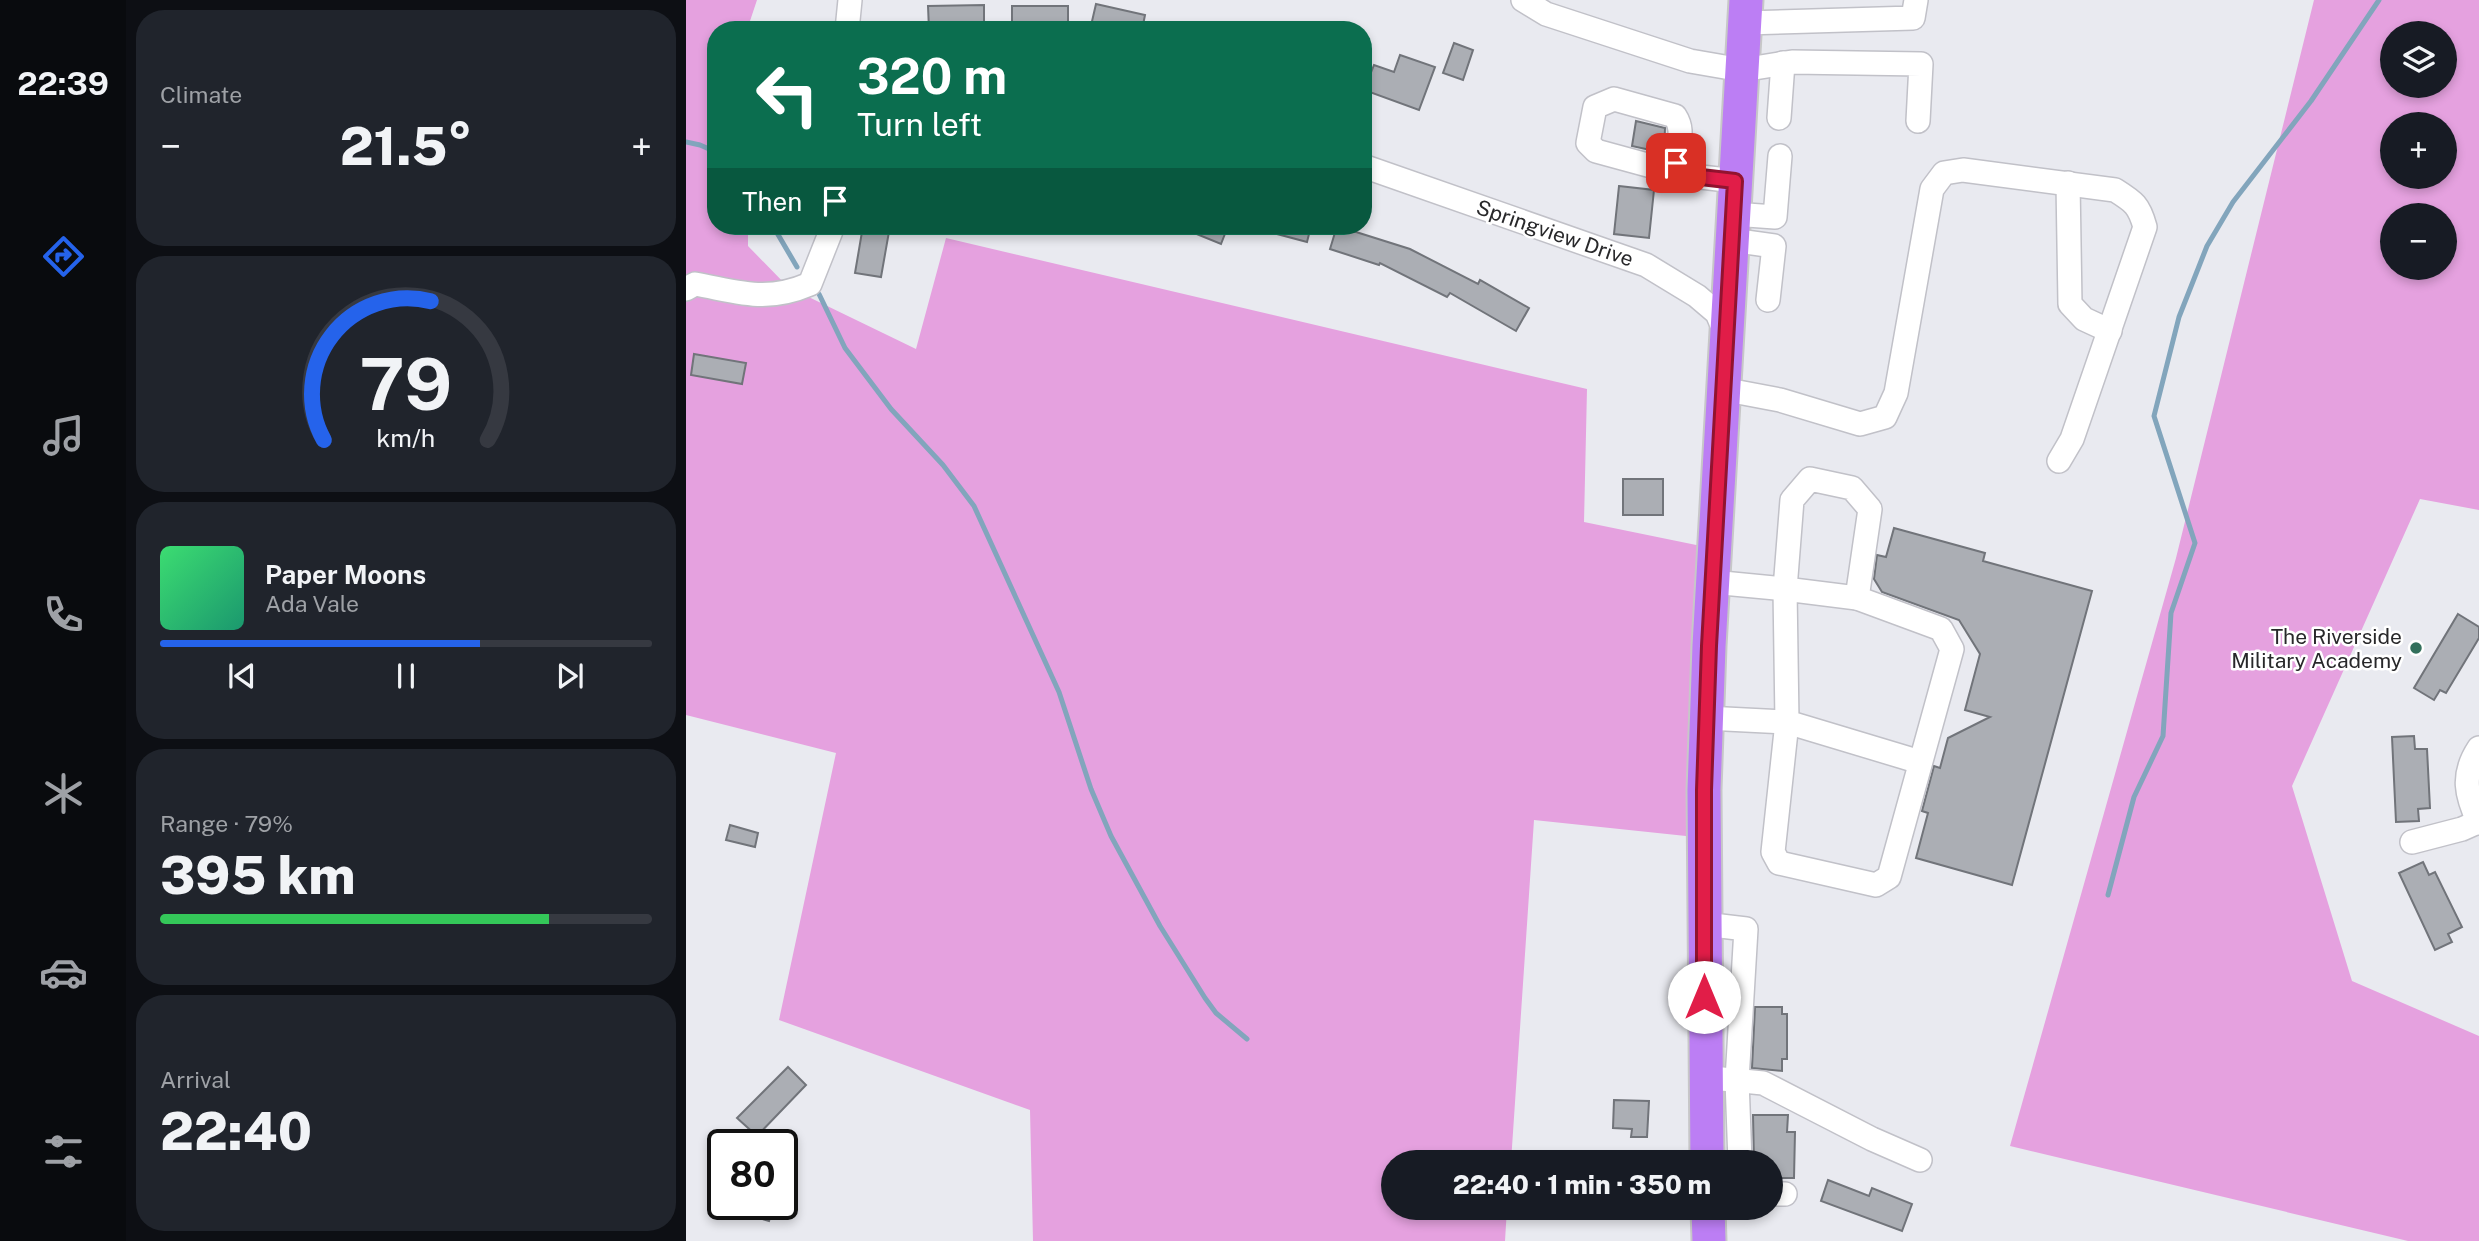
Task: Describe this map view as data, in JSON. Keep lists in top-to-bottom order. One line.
{"streets":{"street":["Springview Drive"]},"places":["The Riverside Military Academy"],"page":{"tabs":"22:39","tile":["Climate",["Range · 79%","395 km"],["Arrival","22:40"]],"map_buttons":["+","−"],"turn":["320 m","Turn left"],"heat":["−","21.5°","+"],"then":"Then","song":["Paper Moons","Ada Vale"],"limit":"80","trip":"22:40 · 1 min · 350 m","gauge":["79","km/h"]}}
